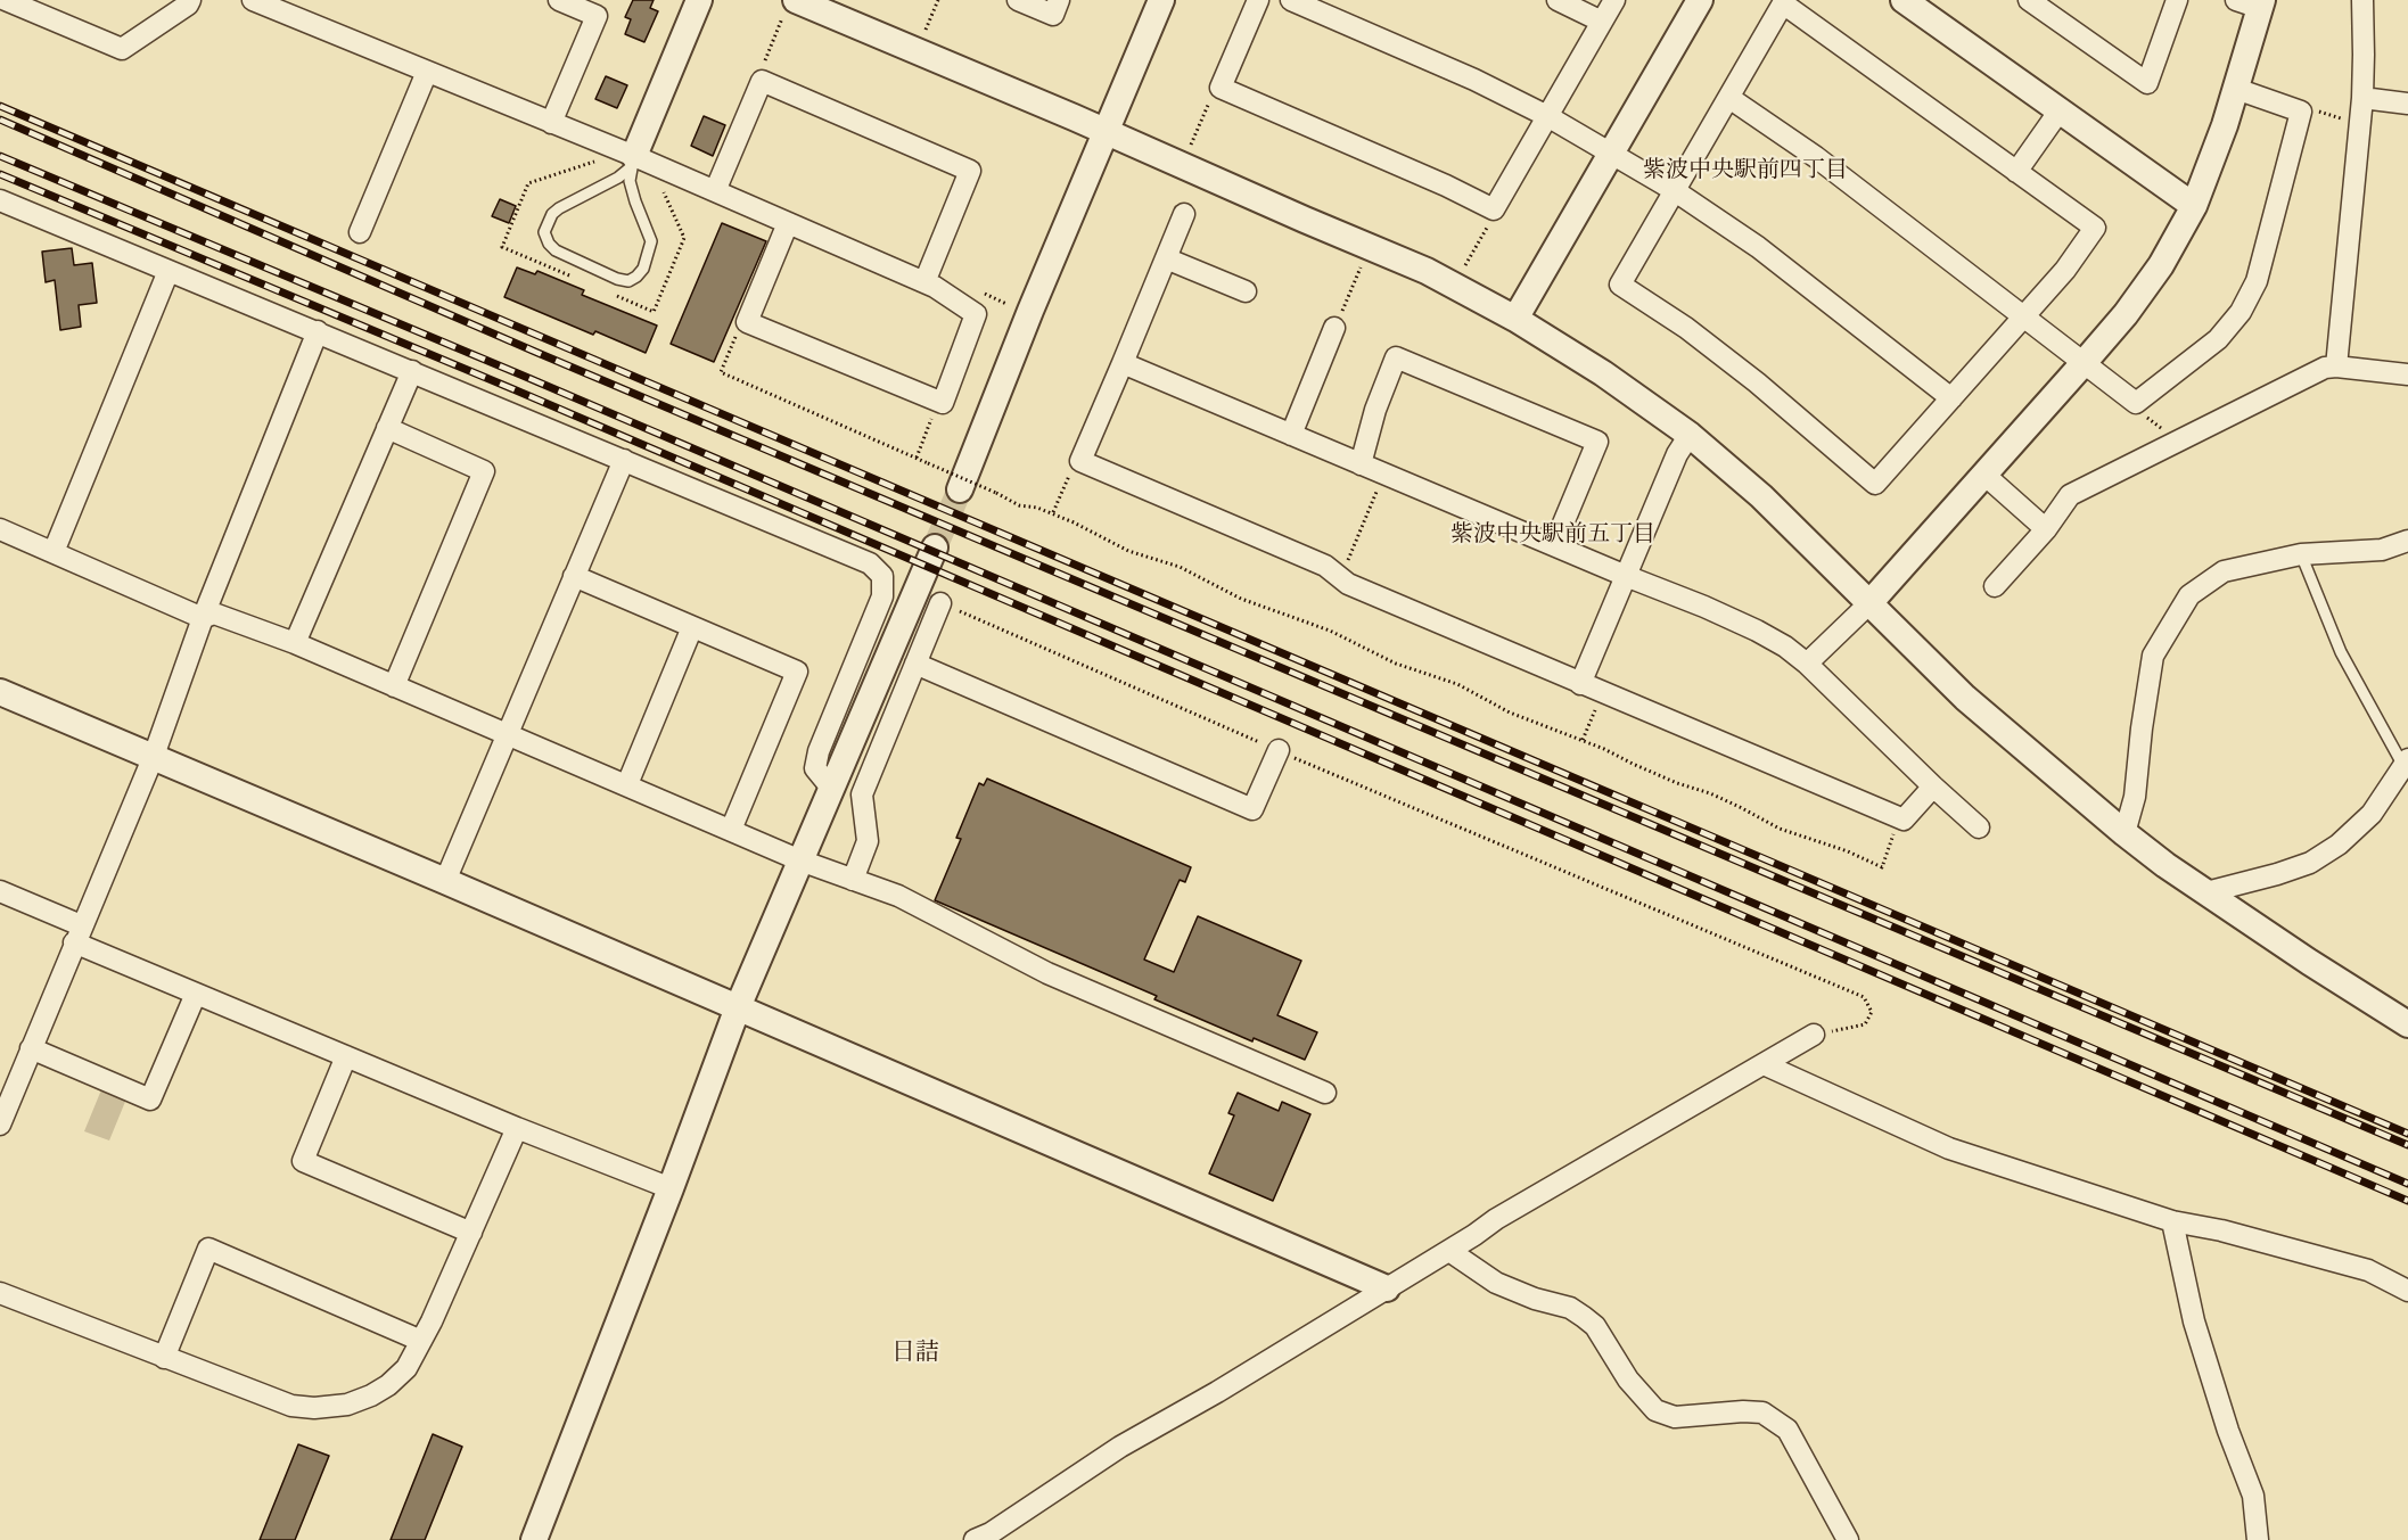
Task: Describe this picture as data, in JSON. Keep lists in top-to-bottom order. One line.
{"districts":["紫波中央駅前四丁目","紫波中央駅前五丁目","日詰"]}
